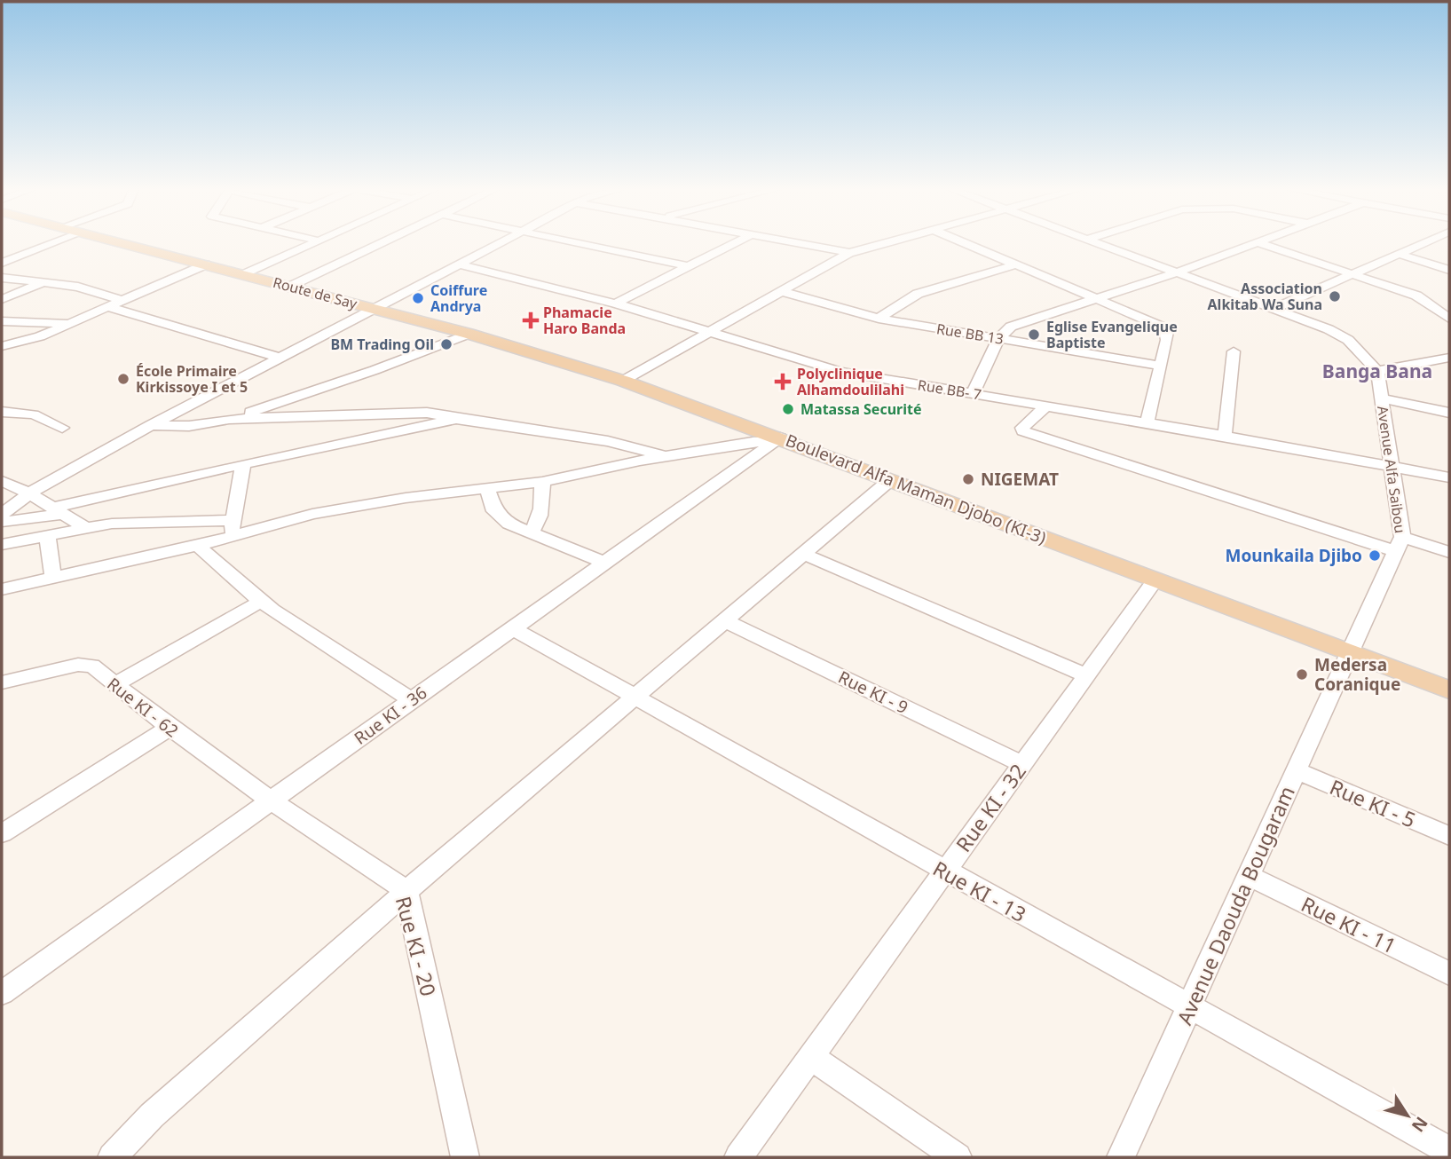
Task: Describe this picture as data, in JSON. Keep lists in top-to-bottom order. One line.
{"streets":{"main road":["Route de Say","Boulevard Alfa Maman Djobo (KI-3)"],"street":["Rue BB 13","Rue BB- 7","Avenue Alfa Saibou","Rue KI - 9","Rue KI - 62","Rue KI - 36","Rue KI - 5","Rue KI - 32","Rue KI - 13","Avenue Daouda Bougaram","Rue KI - 11","Rue KI - 20"]},"crossings":[["Route de Say","Boulevard Alfa Maman Djobo (KI-3)"],["Rue BB- 7","Avenue Alfa Saibou"],["Avenue Alfa Saibou","Boulevard Alfa Maman Djobo (KI-3)"],["Avenue Alfa Saibou","Avenue Daouda Bougaram"],["Boulevard Alfa Maman Djobo (KI-3)","Rue KI - 36"],["Boulevard Alfa Maman Djobo (KI-3)","Rue KI - 32"],["Boulevard Alfa Maman Djobo (KI-3)","Avenue Daouda Bougaram"],["Rue KI - 9","Rue KI - 32"],["Rue KI - 62","Rue KI - 36"],["Rue KI - 62","Rue KI - 20"],["Rue KI - 36","Rue KI - 13"],["Rue KI - 36","Rue KI - 20"],["Rue KI - 5","Avenue Daouda Bougaram"],["Rue KI - 32","Rue KI - 13"],["Rue KI - 13","Avenue Daouda Bougaram"],["Avenue Daouda Bougaram","Rue KI - 11"]],"districts":["Banga Bana"],"places":{"other":["Association Alkitab Wa Suna","Coiffure Andrya","Eglise Evangelique Baptiste","BM Trading Oil","École Primaire Kirkissoye I et 5","Matassa Securité","NIGEMAT","Mounkaila Djibo","Medersa Coranique"],"health":["Phamacie Haro Banda","Polyclinique Alhamdoulilahi"]},"north":"bottom right"}
